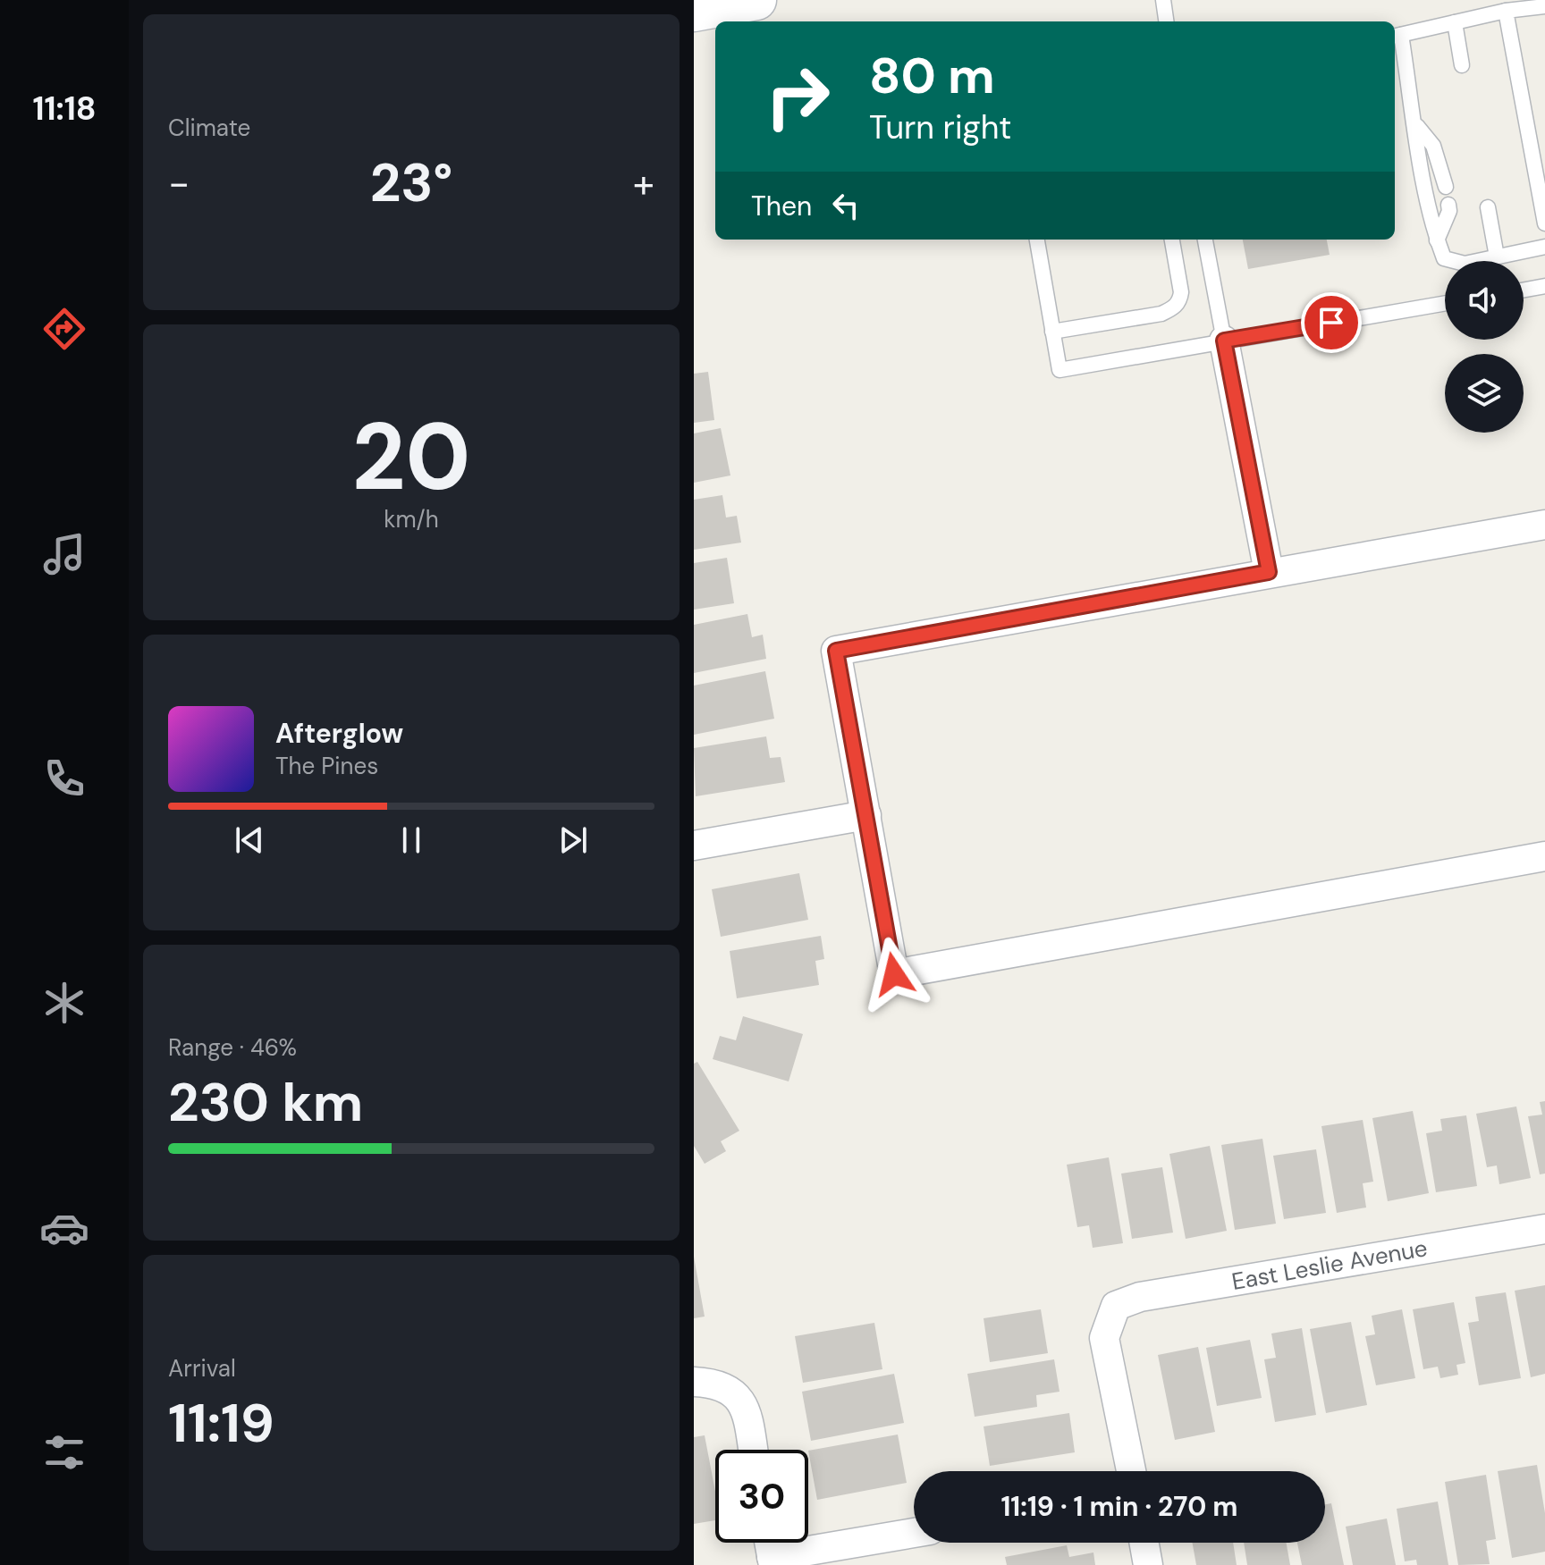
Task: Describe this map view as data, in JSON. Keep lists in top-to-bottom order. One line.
{"streets":{"street":["East Leslie Avenue"]},"page":{"tabs":"11:18","tile":["Climate",["20","km/h"],["Range · 46%","230 km"],["Arrival","11:19"]],"turn":["80 m","Turn right"],"heat":["−","23°","+"],"then":"Then","song":["Afterglow","The Pines"],"limit":"30","trip":"11:19 · 1 min · 270 m"}}
